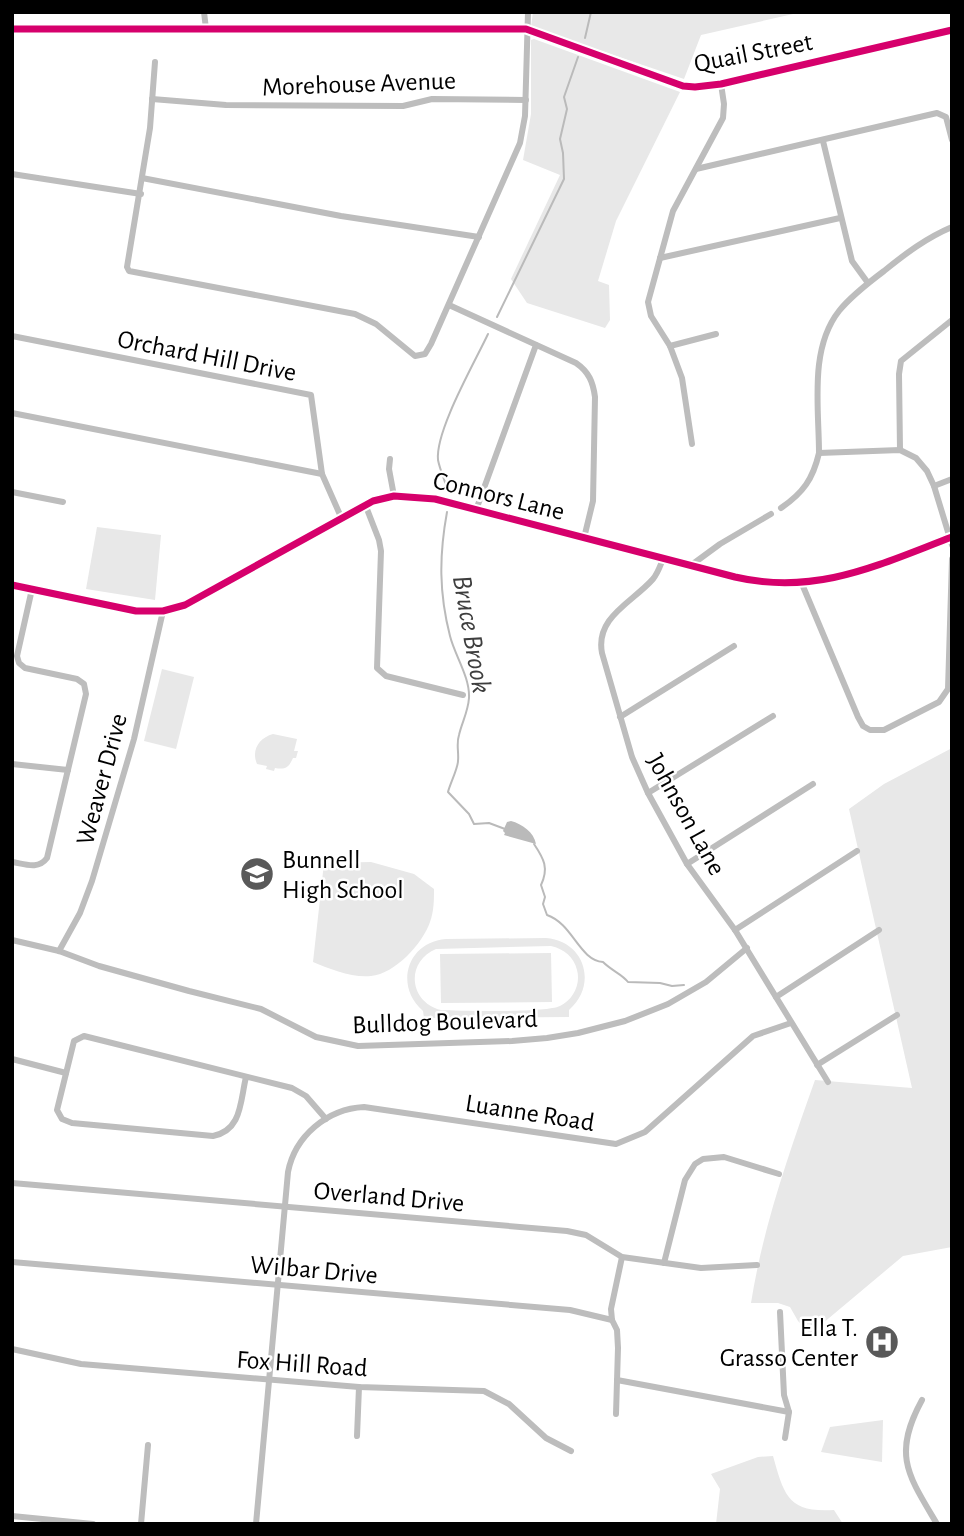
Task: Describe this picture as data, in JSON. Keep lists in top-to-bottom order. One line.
{"streets":{"street":["Quail Street","Morehouse Avenue","Orchard Hill Drive","Connors Lane","Weaver Drive","Johnson Lane","Bulldog Boulevard","Luanne Road","Overland Drive","Wilbar Drive","Fox Hill Road"]},"crossings":[["Orchard Hill Drive","Connors Lane"],["Connors Lane","Weaver Drive"],["Connors Lane","Johnson Lane"],["Weaver Drive","Bulldog Boulevard"],["Johnson Lane","Bulldog Boulevard"],["Johnson Lane","Luanne Road"],["Luanne Road","Overland Drive"],["Luanne Road","Wilbar Drive"],["Luanne Road","Fox Hill Road"]],"water":["Bruce Brook"],"places":{"school or university":["Bunnell High School"],"hospital":["Ella T. Grasso Center"]}}
